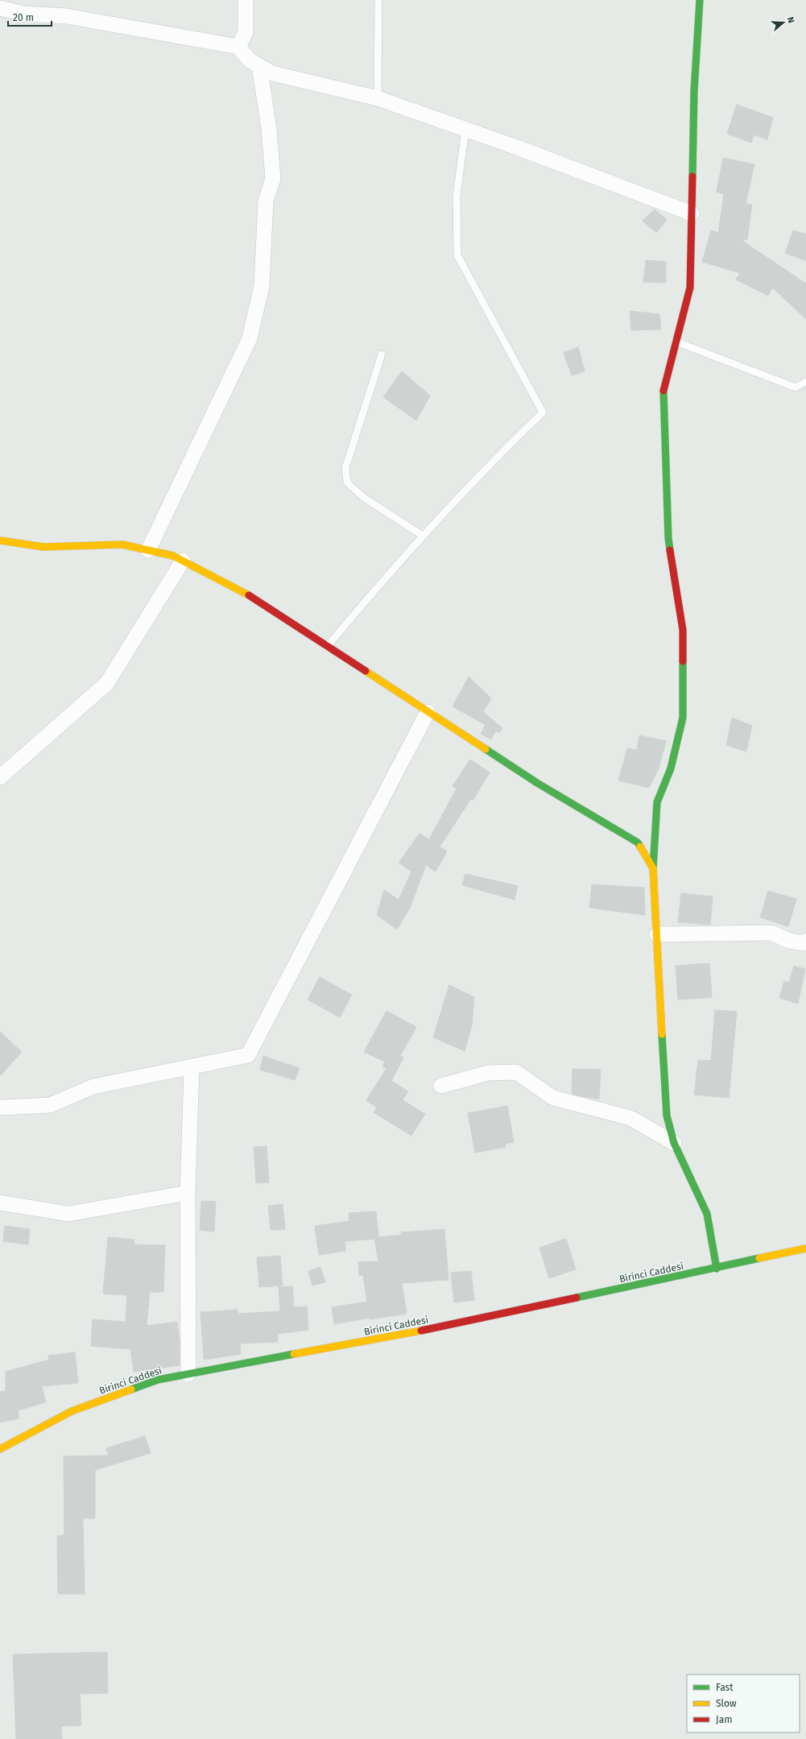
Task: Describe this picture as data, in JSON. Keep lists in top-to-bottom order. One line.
{"streets":{"street":["Birinci Caddesi"]},"legend":["Fast","Slow","Jam"],"scale_bar":"20 m","north":"right"}
